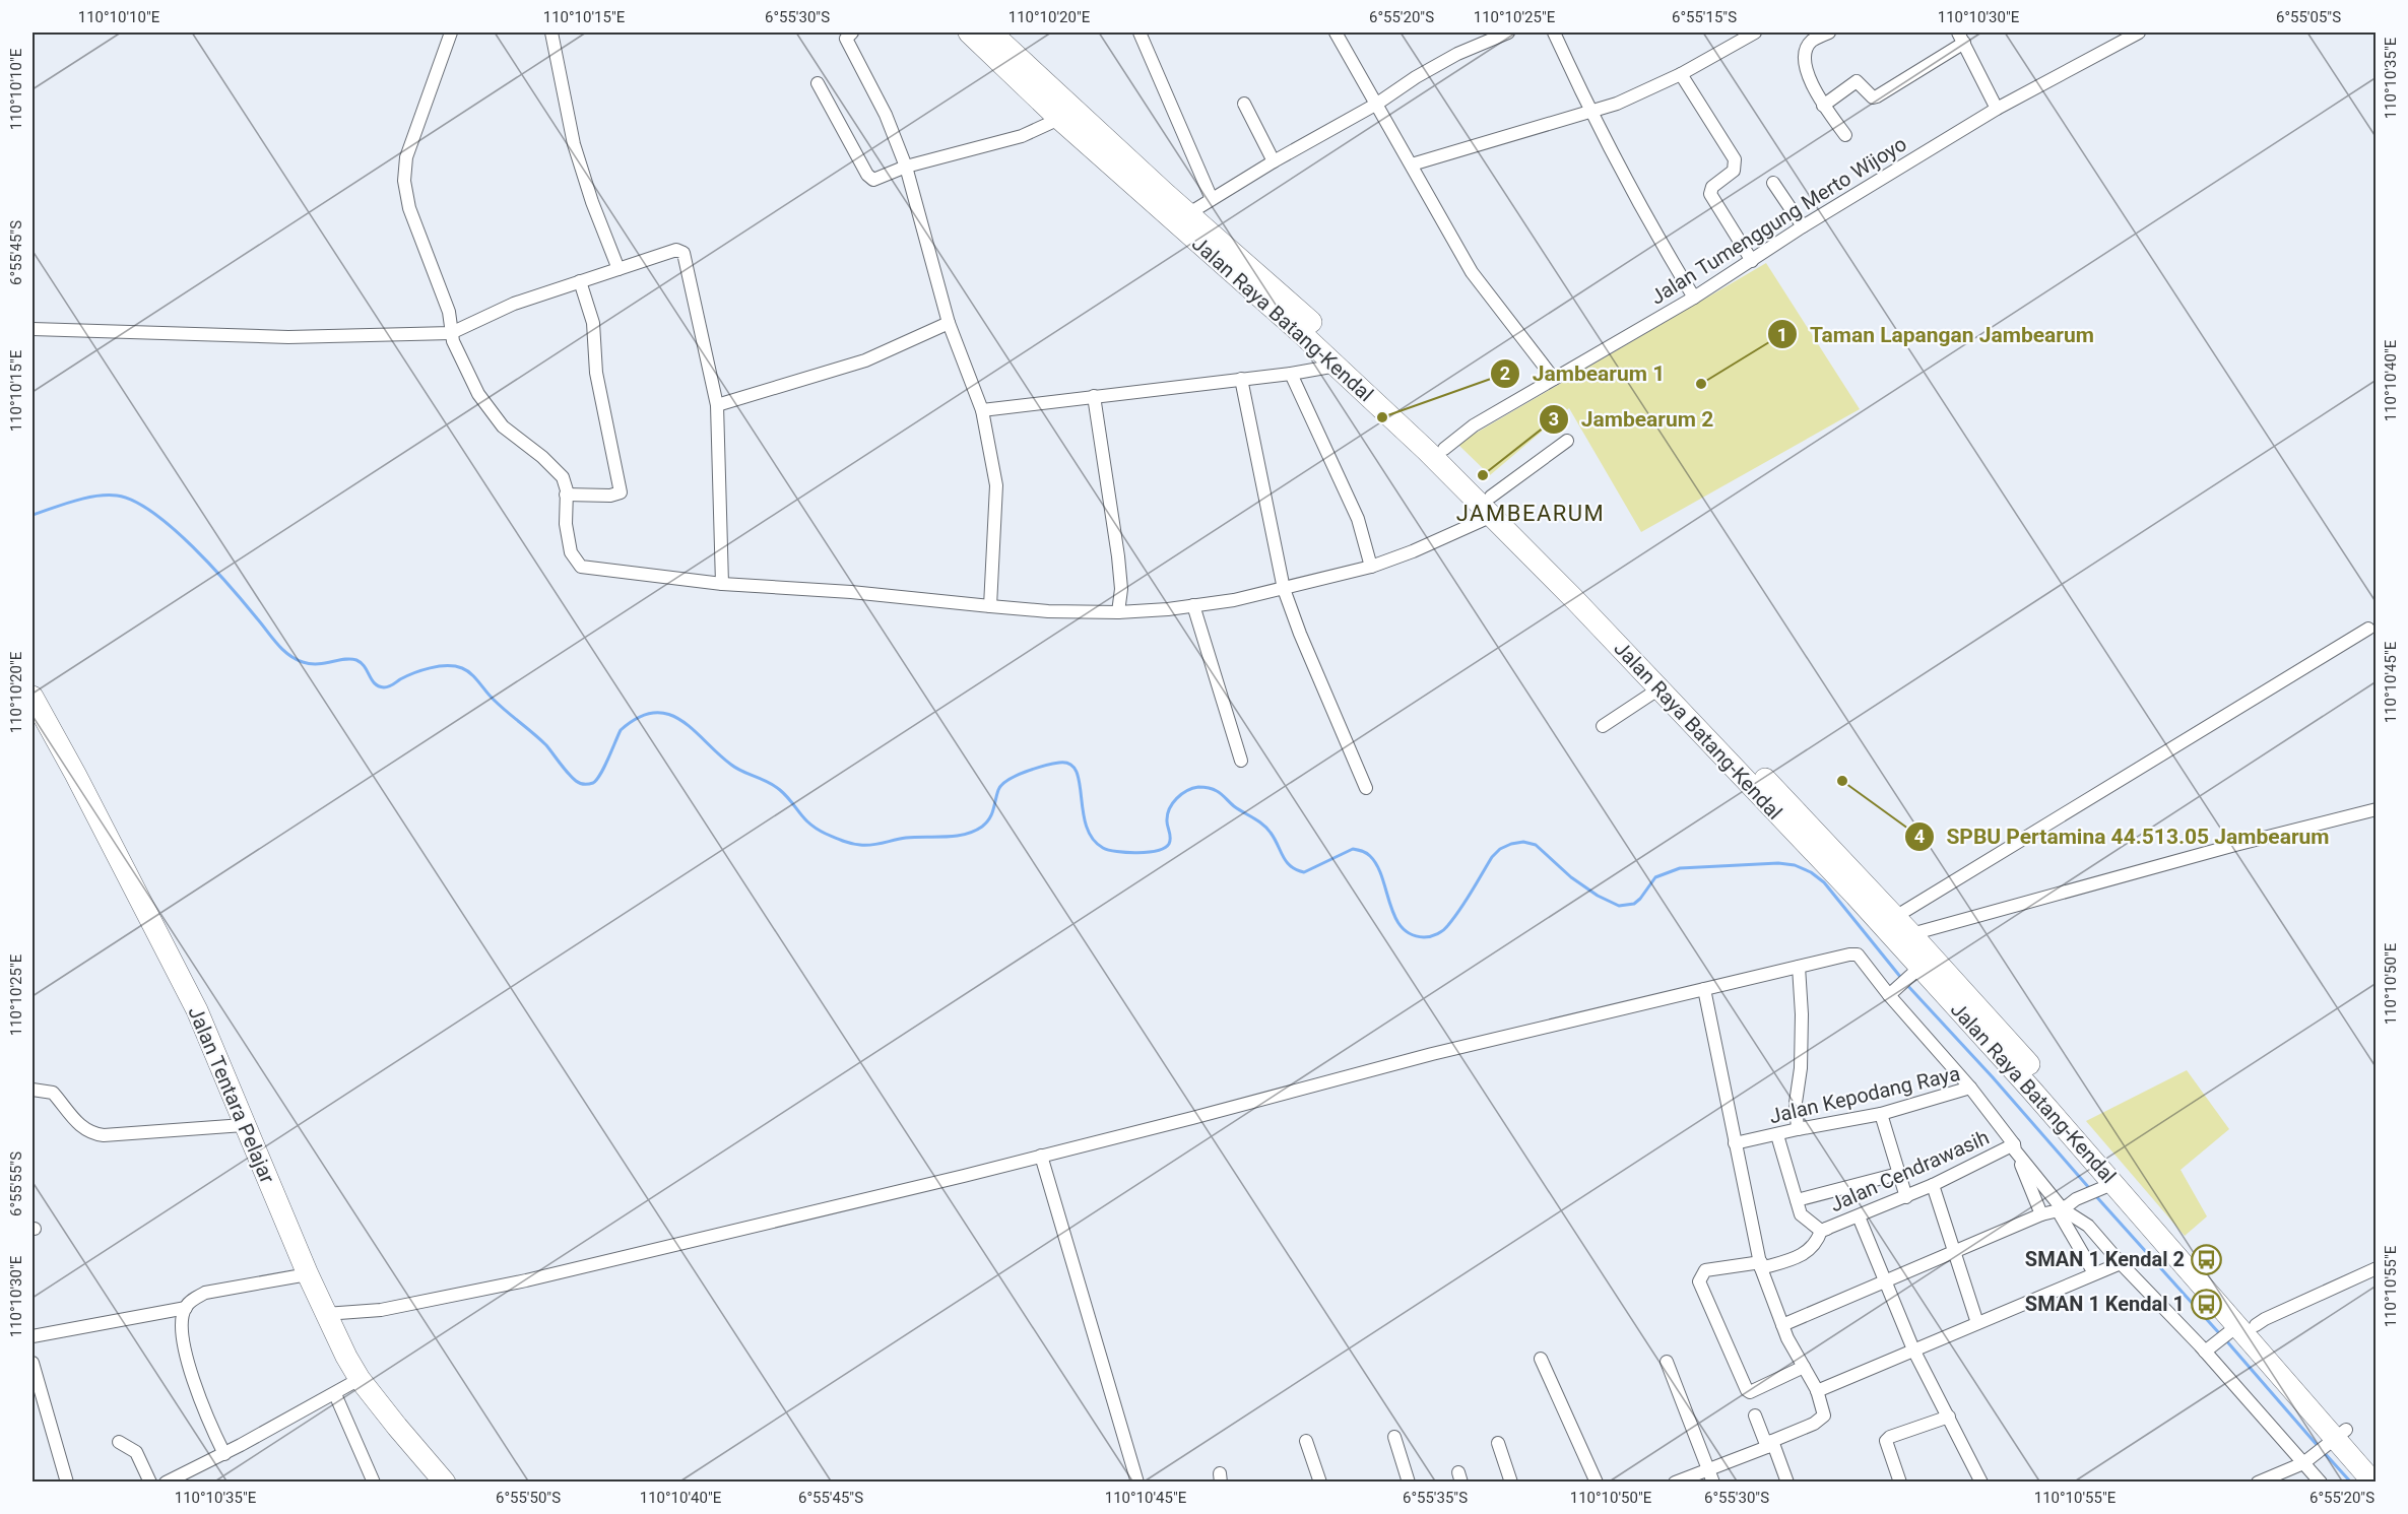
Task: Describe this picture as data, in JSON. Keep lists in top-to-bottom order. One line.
{"streets":{"highway":["Jalan Raya Batang-Kendal","Jalan Tentara Pelajar"],"street":["Jalan Tumenggung Merto Wijoyo","Jalan Kepodang Raya","Jalan Cendrawasih"]},"crossings":[["Jalan Tumenggung Merto Wijoyo","Jalan Raya Batang-Kendal"],["Jalan Kepodang Raya","Jalan Cendrawasih"]],"districts":["JAMBEARUM"],"places":{"other":["Taman Lapangan Jambearum","Jambearum 1","Jambearum 2","SPBU Pertamina 44.513.05 Jambearum"],"bus stop":["SMAN 1 Kendal 2","SMAN 1 Kendal 1"]},"coordinates":["110°10'10\"E","110°10'15\"E","6°55'30\"S","110°10'20\"E","6°55'20\"S","110°10'25\"E","6°55'15\"S","110°10'30\"E","6°55'05\"S","110°10'35\"E","6°55'45\"S","110°10'40\"E","110°10'45\"E","110°10'50\"E","6°55'55\"S","110°10'55\"E","6°55'50\"S","6°55'35\"S"]}
